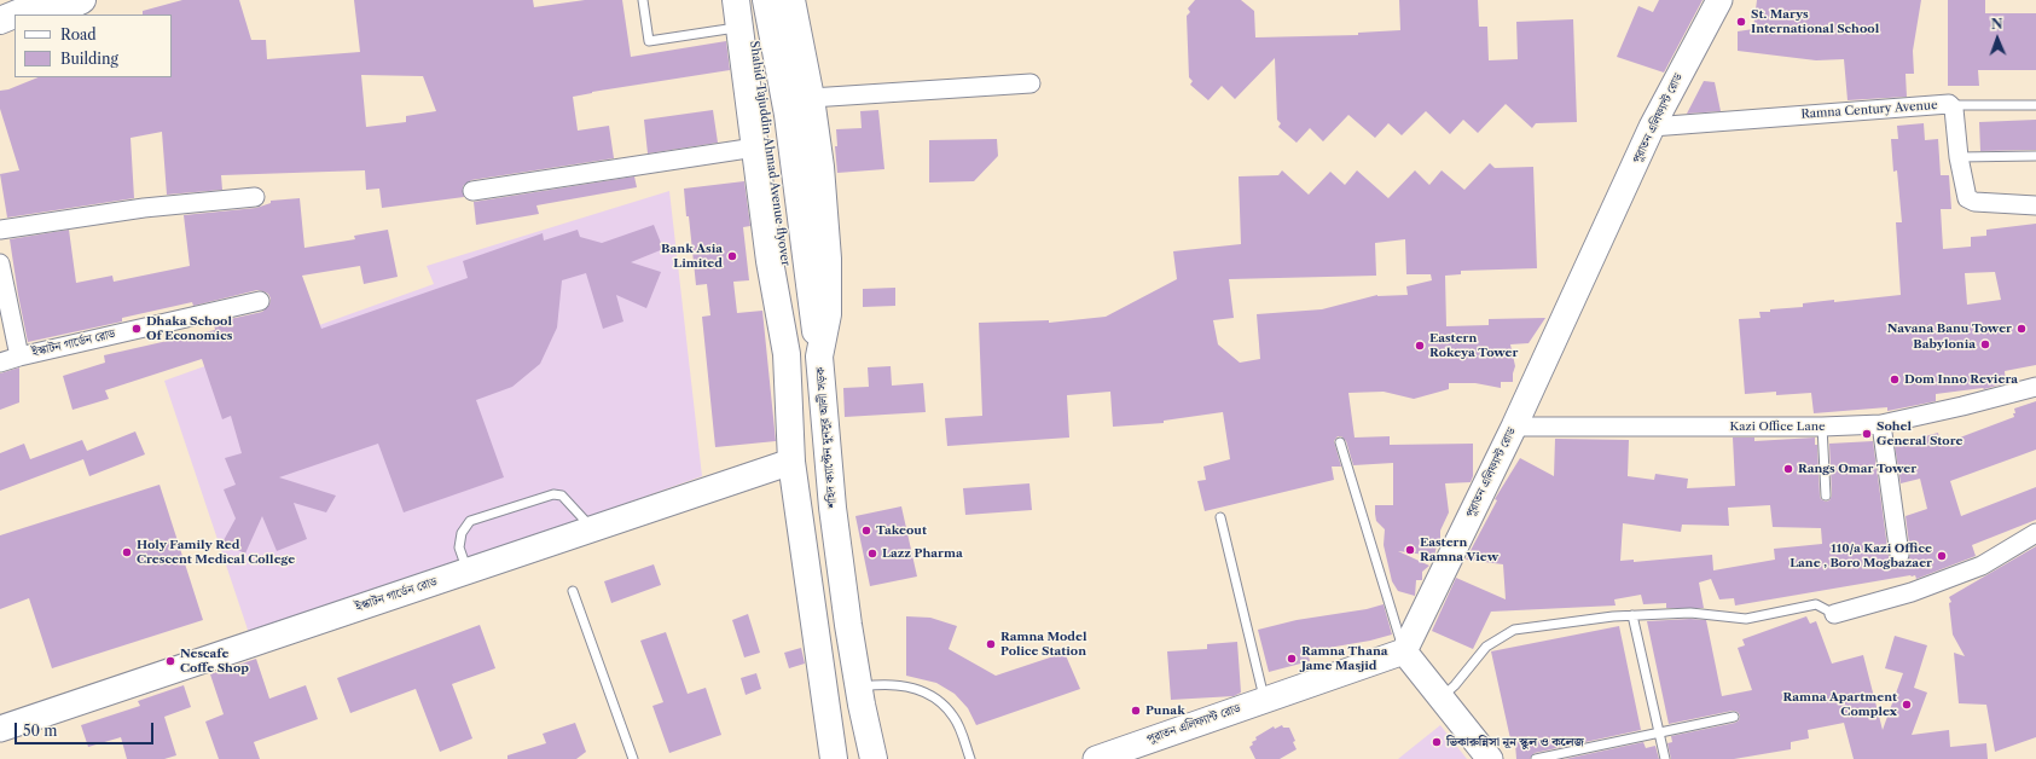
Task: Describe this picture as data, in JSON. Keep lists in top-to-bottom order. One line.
{"streets":{"main road":["Shahid Tajuddin Ahmad Avenue flyover","শহিদ ক্যাপ্টেন মুনসুর আলী সড়ক"],"street":["Ramna Century Avenue","পুরাতন এলিফ্যান্ট রোড","ইস্কাটন গার্ডেন রোড","Kazi Office Lane"]},"crossings":[["Ramna Century Avenue","পুরাতন এলিফ্যান্ট রোড"],["পুরাতন এলিফ্যান্ট রোড","Kazi Office Lane"]],"places":["St. Marys International School","Bank Asia Limited","Dhaka School Of Economics","Navana Banu Tower","Babylonia","Eastern Rokeya Tower","Dom Inno Reviera","Sohel General Store","Rangs Omar Tower","Takeout","Eastern Ramna View","Holy Family Red Crescent Medical College","Lazz Pharma","110/a Kazi Office Lane , Boro Mogbazaer","Ramna Model Police Station","Ramna Thana Jame Masjid","Nescafe Coffe Shop","Ramna Apartment Complex","Punak","ভিকারুন্নিসা নূন স্কুল ও কলেজ"],"legend":["Road","Building"],"scale_bar":"50 m","north":"top"}
